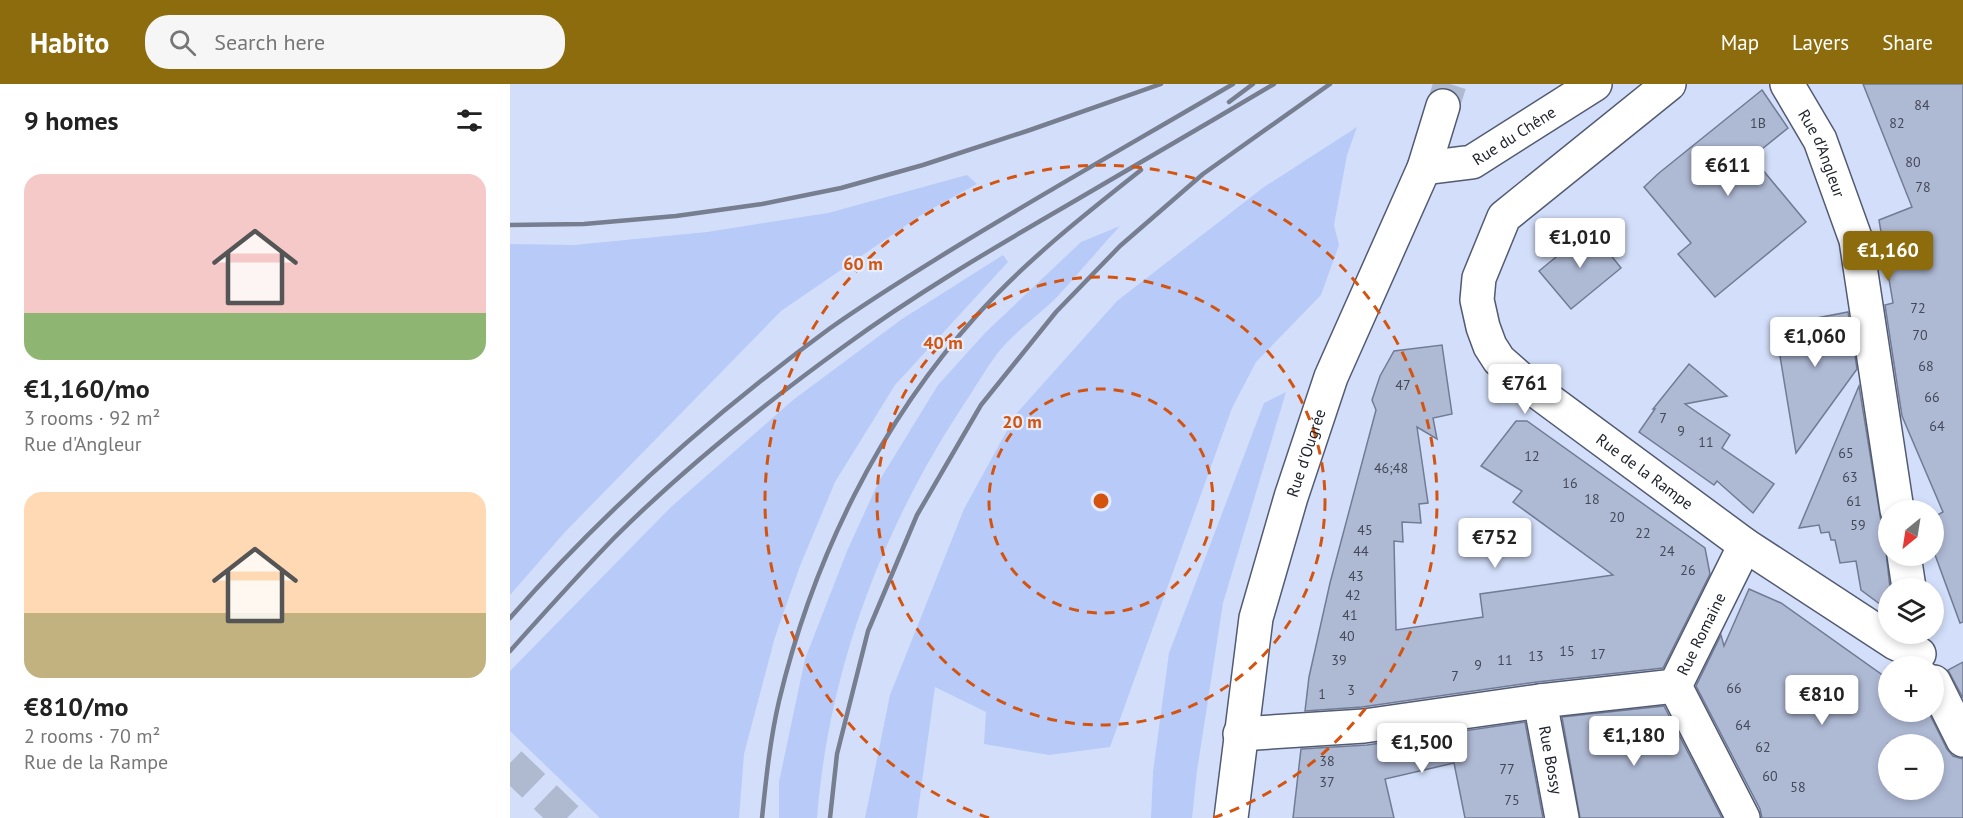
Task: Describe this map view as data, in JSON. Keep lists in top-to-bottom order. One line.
{"streets":{"street":["Rue du Chêne","Rue d'Angleur","Rue d'Ougrée","Rue de la Rampe","Rue Romaine","Rue Bossy"]},"crossings":[["Rue du Chêne","Rue d'Ougrée"],["Rue d'Ougrée","Rue Romaine"],["Rue de la Rampe","Rue Romaine"],["Rue Romaine","Rue Bossy"]],"house_numbers":["84","1B","82","80","78","72","70","68","47","66","7","64","9","11","65","12","46;48","63","16","18","61","20","59","45","22","44","24","26","43","42","41","40","15","17","13","39","11","9","7","66","3","1","64","62","38","77","60","37","58","75"],"north":"bottom left","page":{"header":"Habito","search":"Search here","nav":["Map","Layers","Share"],"heading":"9 homes","price":["€611","€1,010","€1,160","€1,060","€761","€752","€810","€1,180","€1,500"],"list":[{"name":"€1,160/mo","note":"3 rooms · 92 m² · Rue d'Angleur"},{"name":"€810/mo","note":"2 rooms · 70 m² · Rue de la Rampe"}],"map_buttons":["+","−"]},"rings":["60 m","40 m","20 m"]}
